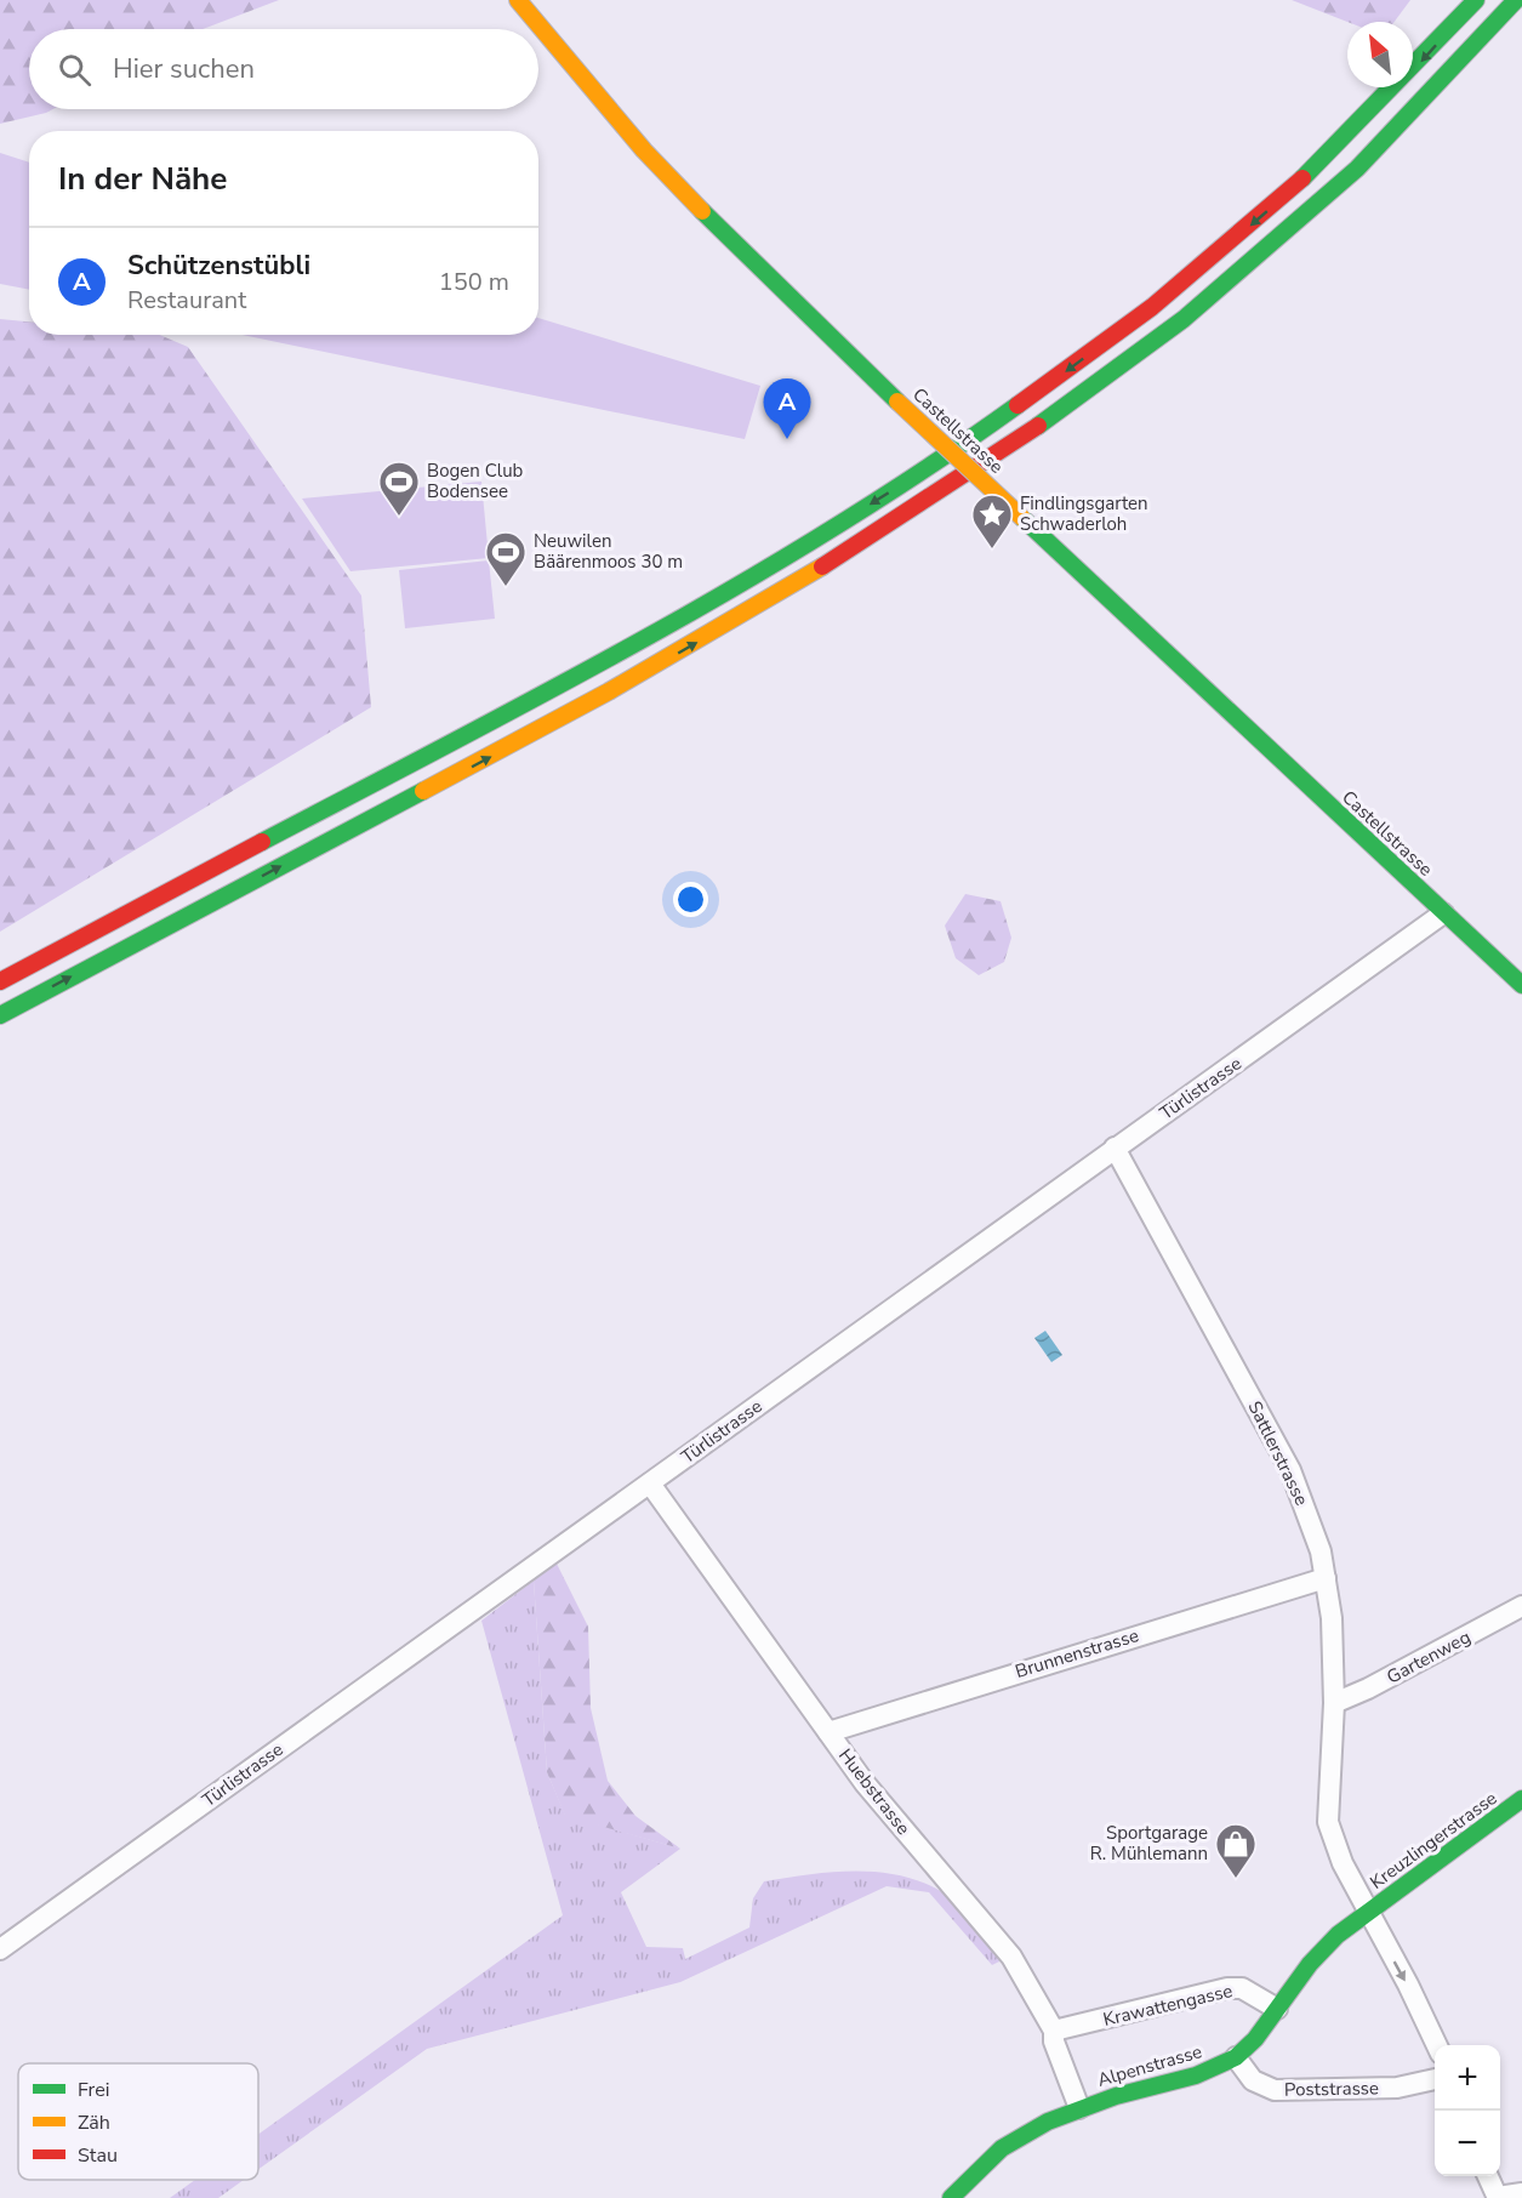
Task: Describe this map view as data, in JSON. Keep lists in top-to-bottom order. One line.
{"streets":{"main road":["Castellstrasse","Kreuzlingerstrasse","Alpenstrasse"],"street":["Türlistrasse","Sattlerstrasse","Brunnenstrasse","Gartenweg","Huebstrasse","Krawattengasse","Poststrasse"]},"crossings":[["Castellstrasse","Türlistrasse"],["Türlistrasse","Sattlerstrasse"],["Türlistrasse","Huebstrasse"],["Sattlerstrasse","Brunnenstrasse"],["Sattlerstrasse","Gartenweg"],["Sattlerstrasse","Kreuzlingerstrasse"],["Sattlerstrasse","Alpenstrasse"],["Brunnenstrasse","Huebstrasse"],["Huebstrasse","Krawattengasse"],["Huebstrasse","Alpenstrasse"],["Kreuzlingerstrasse","Alpenstrasse"],["Krawattengasse","Alpenstrasse"],["Alpenstrasse","Poststrasse"]],"places":{"sports":["Bogen Club Bodensee","Neuwilen Bäärenmoos 30 m"],"place":["Findlingsgarten Schwaderloh"],"shop":["Sportgarage R. Mühlemann"]},"legend":["Frei","Zäh","Stau"],"north":"top left","page":{"search":"Hier suchen","heading":"In der Nähe","list":[{"mark":"A","name":"Schützenstübli","note":"Restaurant","value":"150 m"}],"pins":"A","map_buttons":["+","−"]}}
